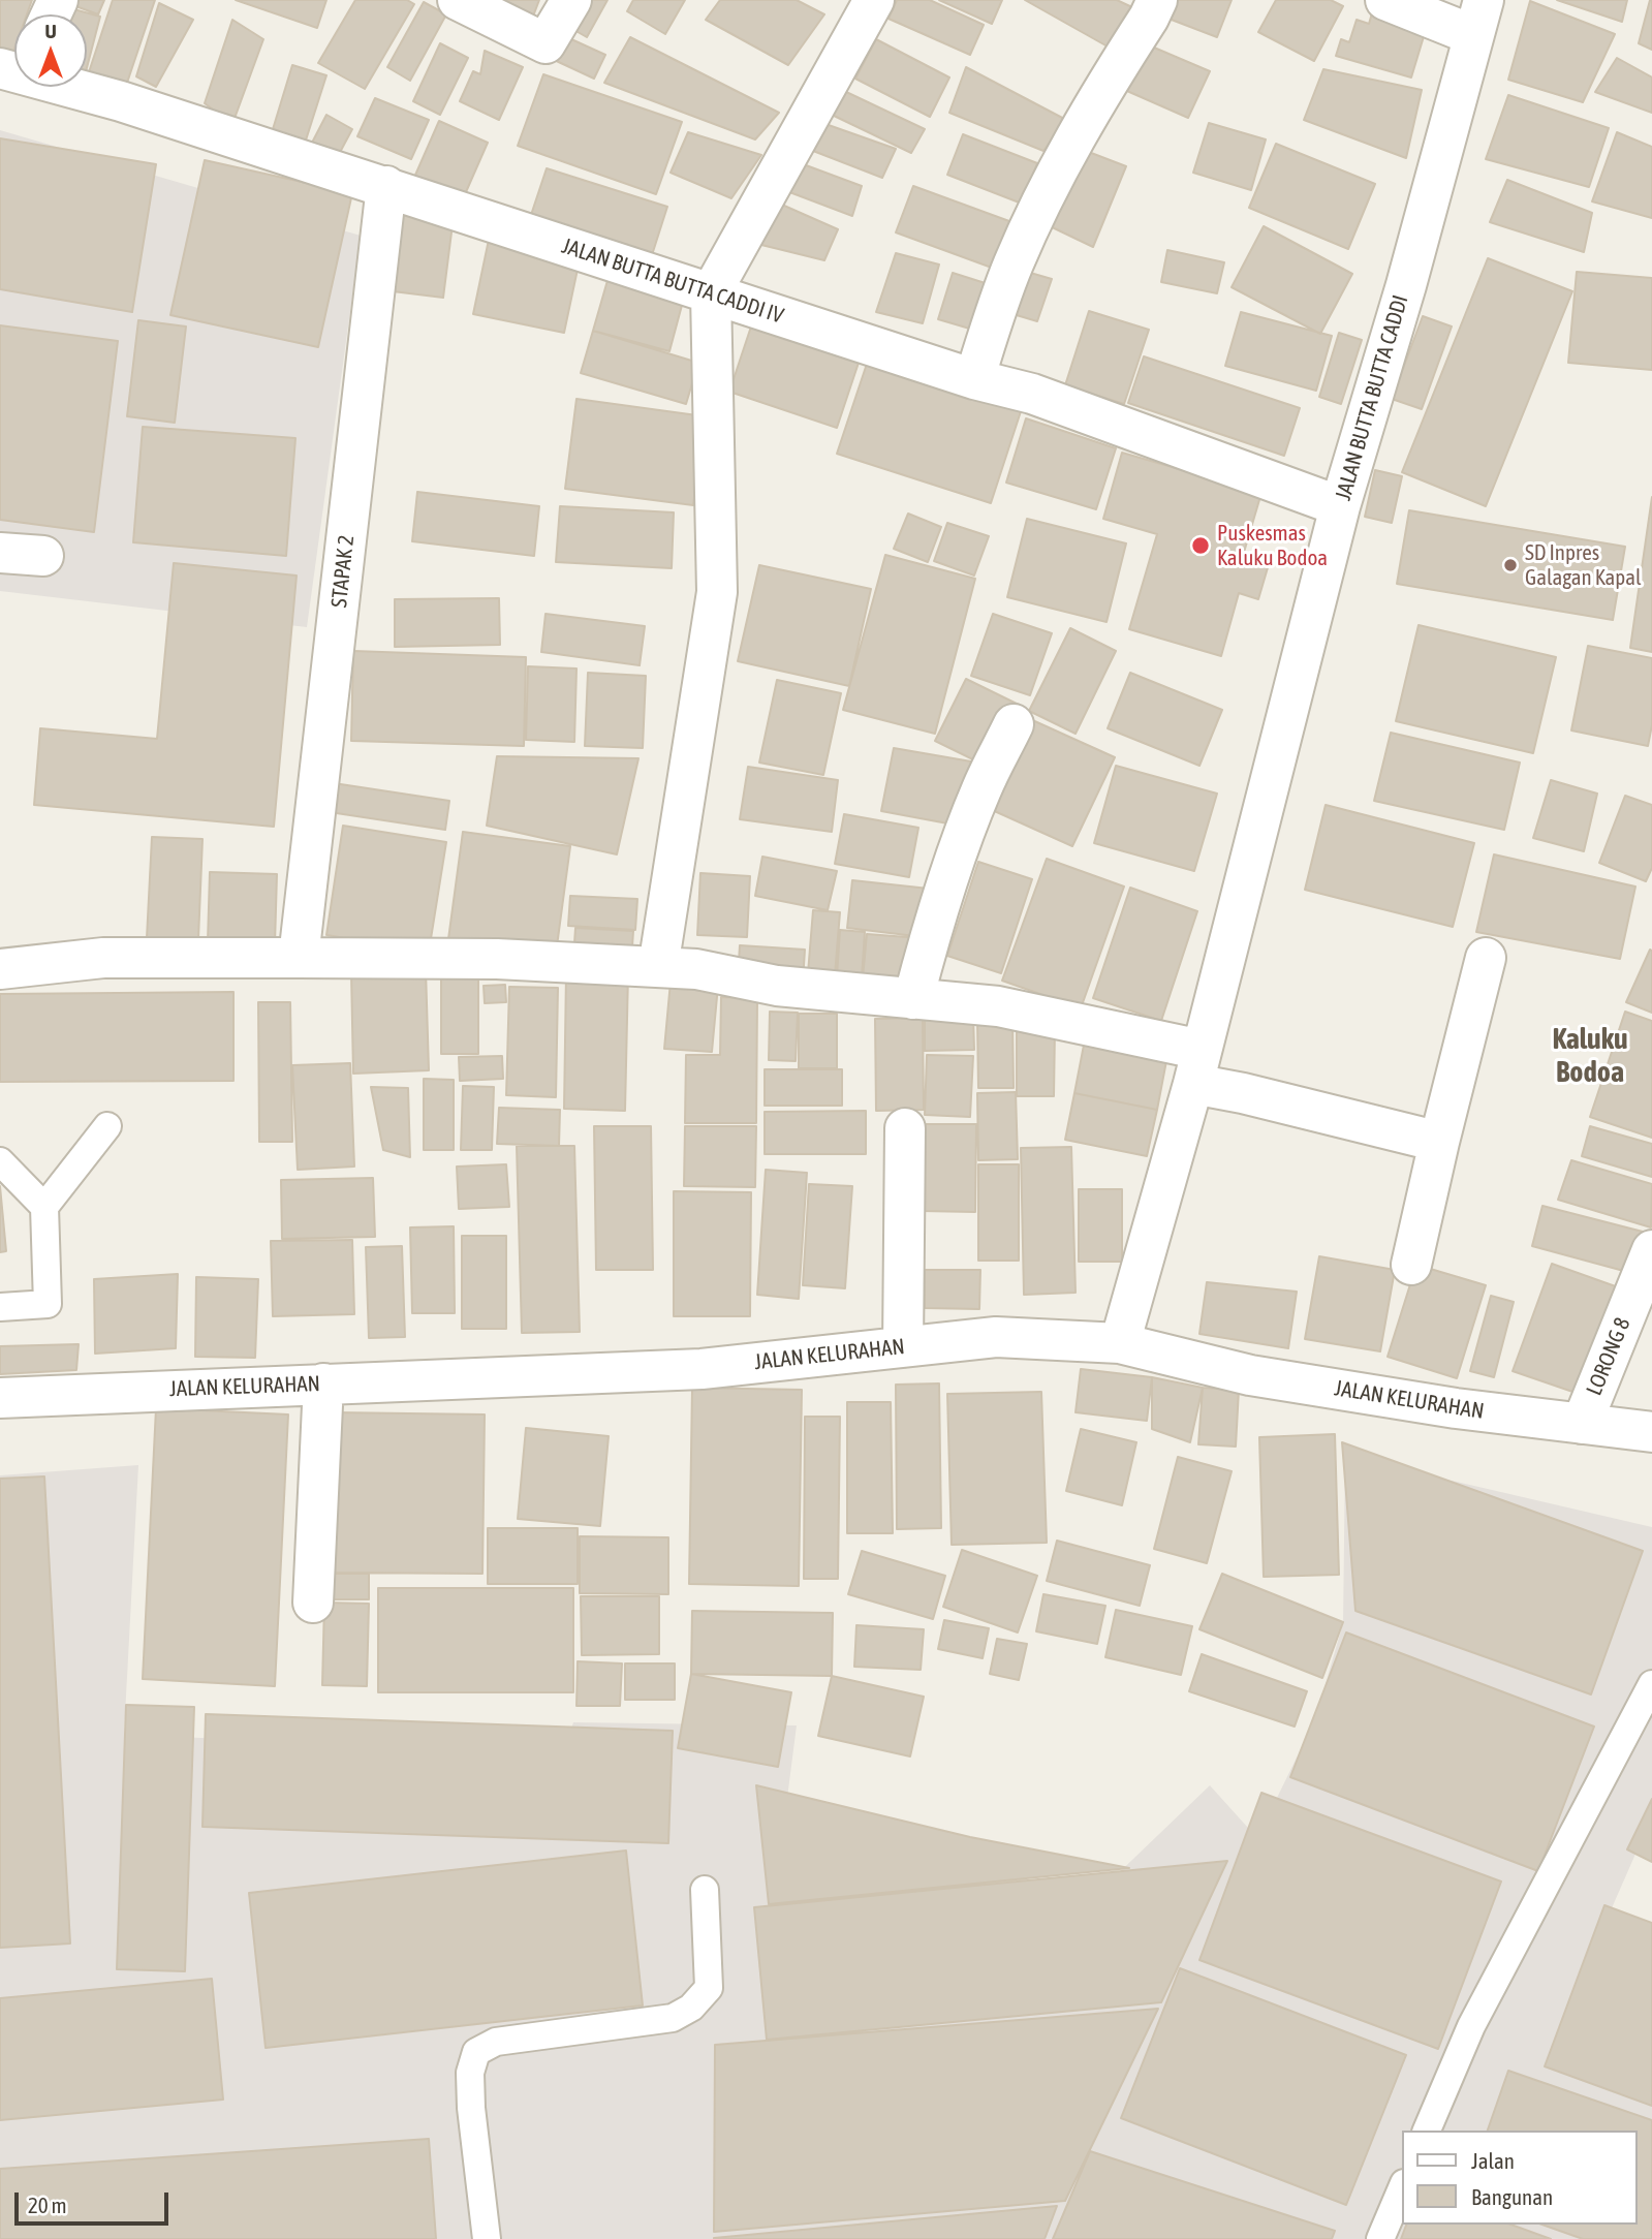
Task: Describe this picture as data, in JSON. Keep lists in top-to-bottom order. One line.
{"streets":{"street":["JALAN BUTTA BUTTA CADDI IV","JALAN BUTTA BUTTA CADDI","STAPAK 2","JALAN KELURAHAN","LORONG 8"]},"crossings":[["JALAN BUTTA BUTTA CADDI IV","JALAN BUTTA BUTTA CADDI"],["JALAN BUTTA BUTTA CADDI IV","STAPAK 2"],["JALAN BUTTA BUTTA CADDI","JALAN KELURAHAN"],["JALAN KELURAHAN","LORONG 8"]],"districts":["Kaluku Bodoa"],"places":["Puskesmas Kaluku Bodoa","SD Inpres Galagan Kapal"],"legend":["Jalan","Bangunan"],"scale_bar":"20 m","north":"top"}
